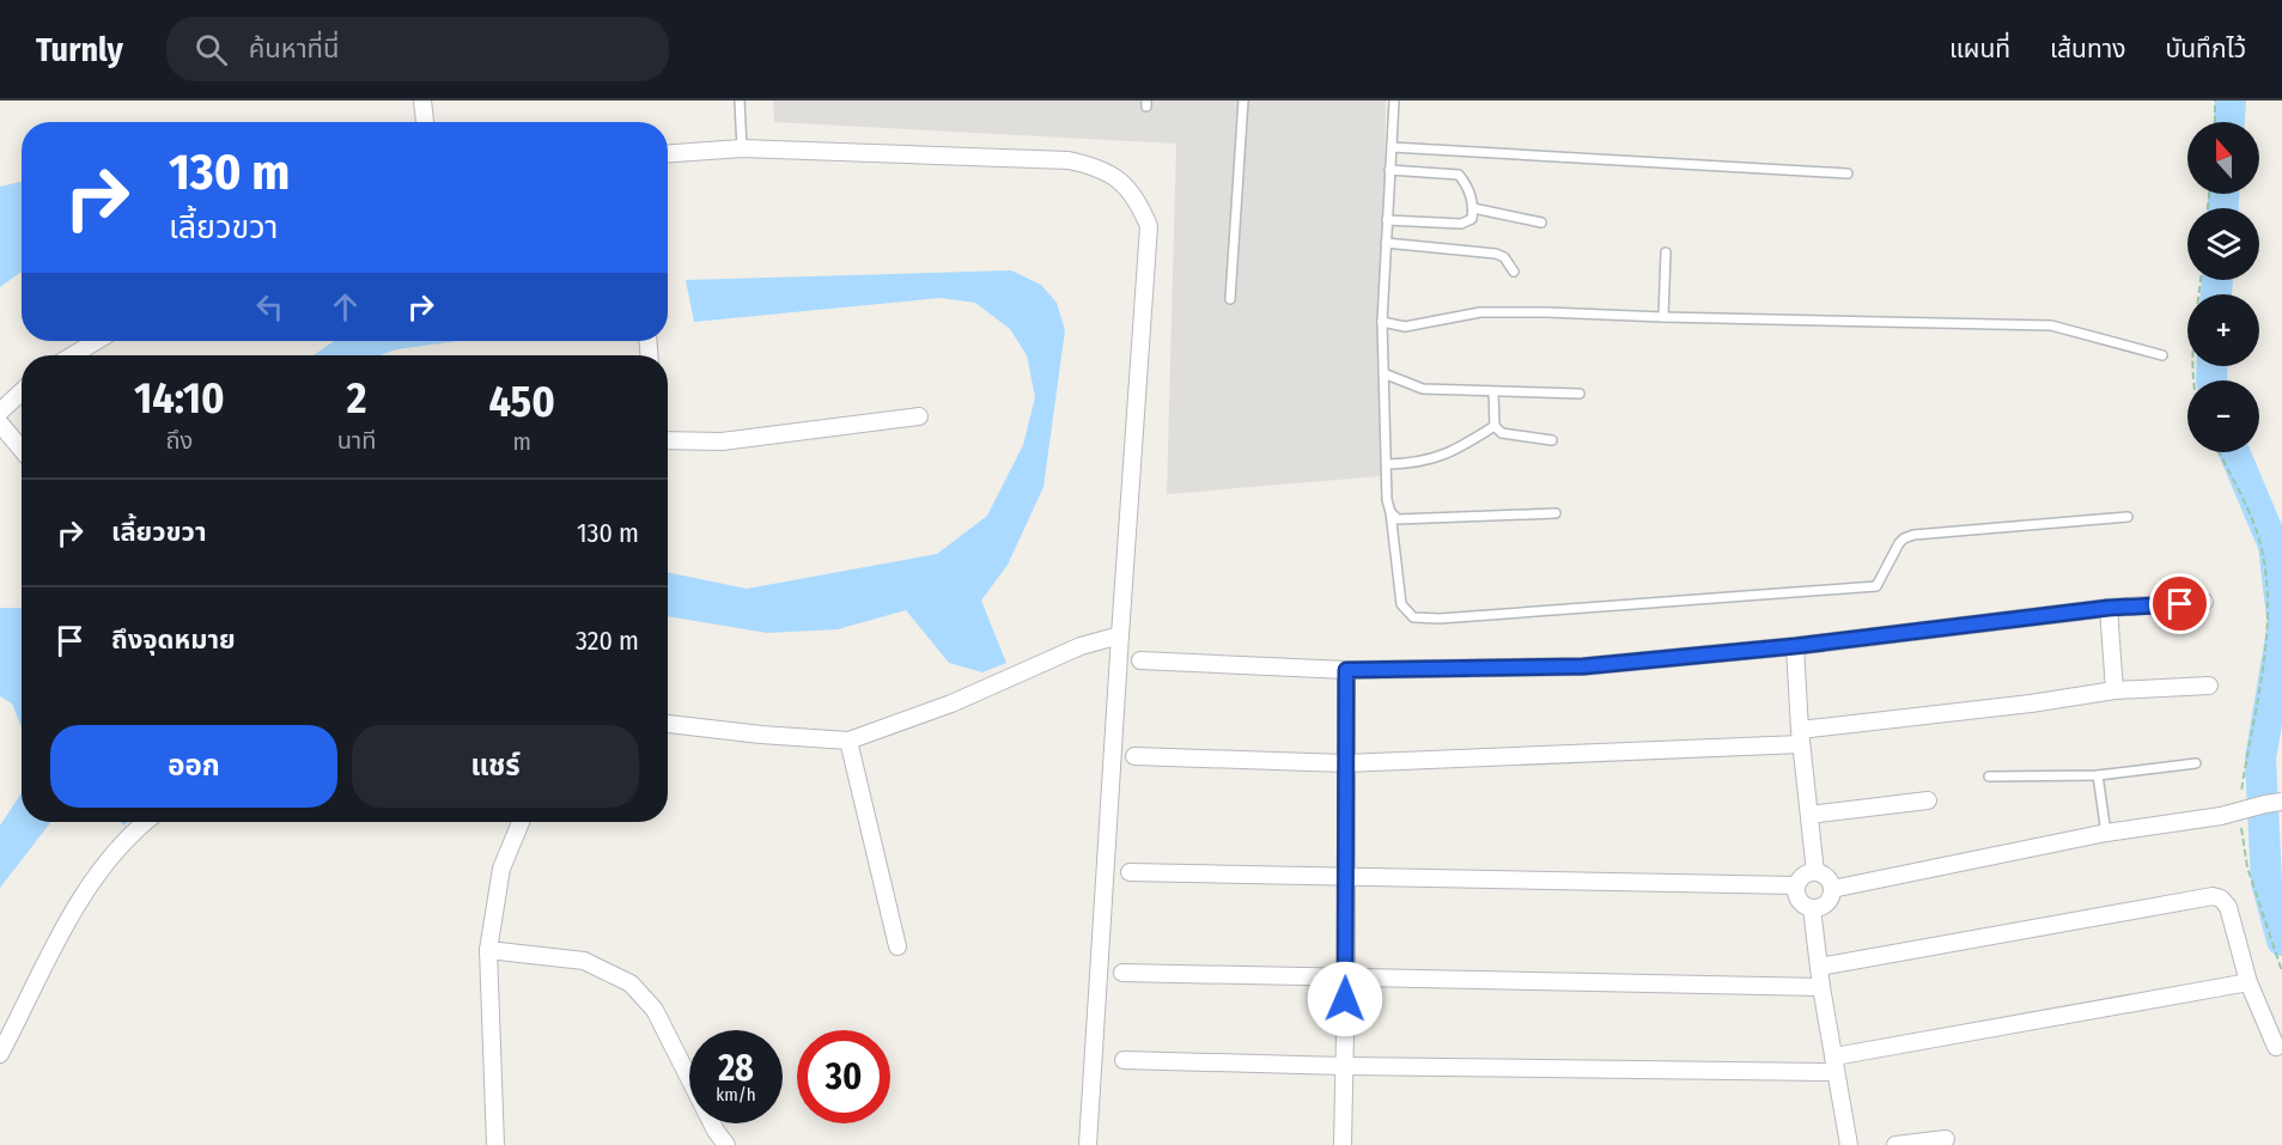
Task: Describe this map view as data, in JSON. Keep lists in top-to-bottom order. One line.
{"north":"top","page":{"header":"Turnly","search":"ค้นหาที่นี่","nav":["แผนที่","เส้นทาง","บันทึกไว้"],"map_buttons":["+","−"],"turn":["130 m","เลี้ยวขวา"],"eta":["14:10","ถึง","2","นาที","450","m"],"list":[{"name":"เลี้ยวขวา","value":"130 m"},{"name":"ถึงจุดหมาย","value":"320 m"}],"buttons":["ออก","แชร์"],"speed":"28 km/h","limit":"30"}}
